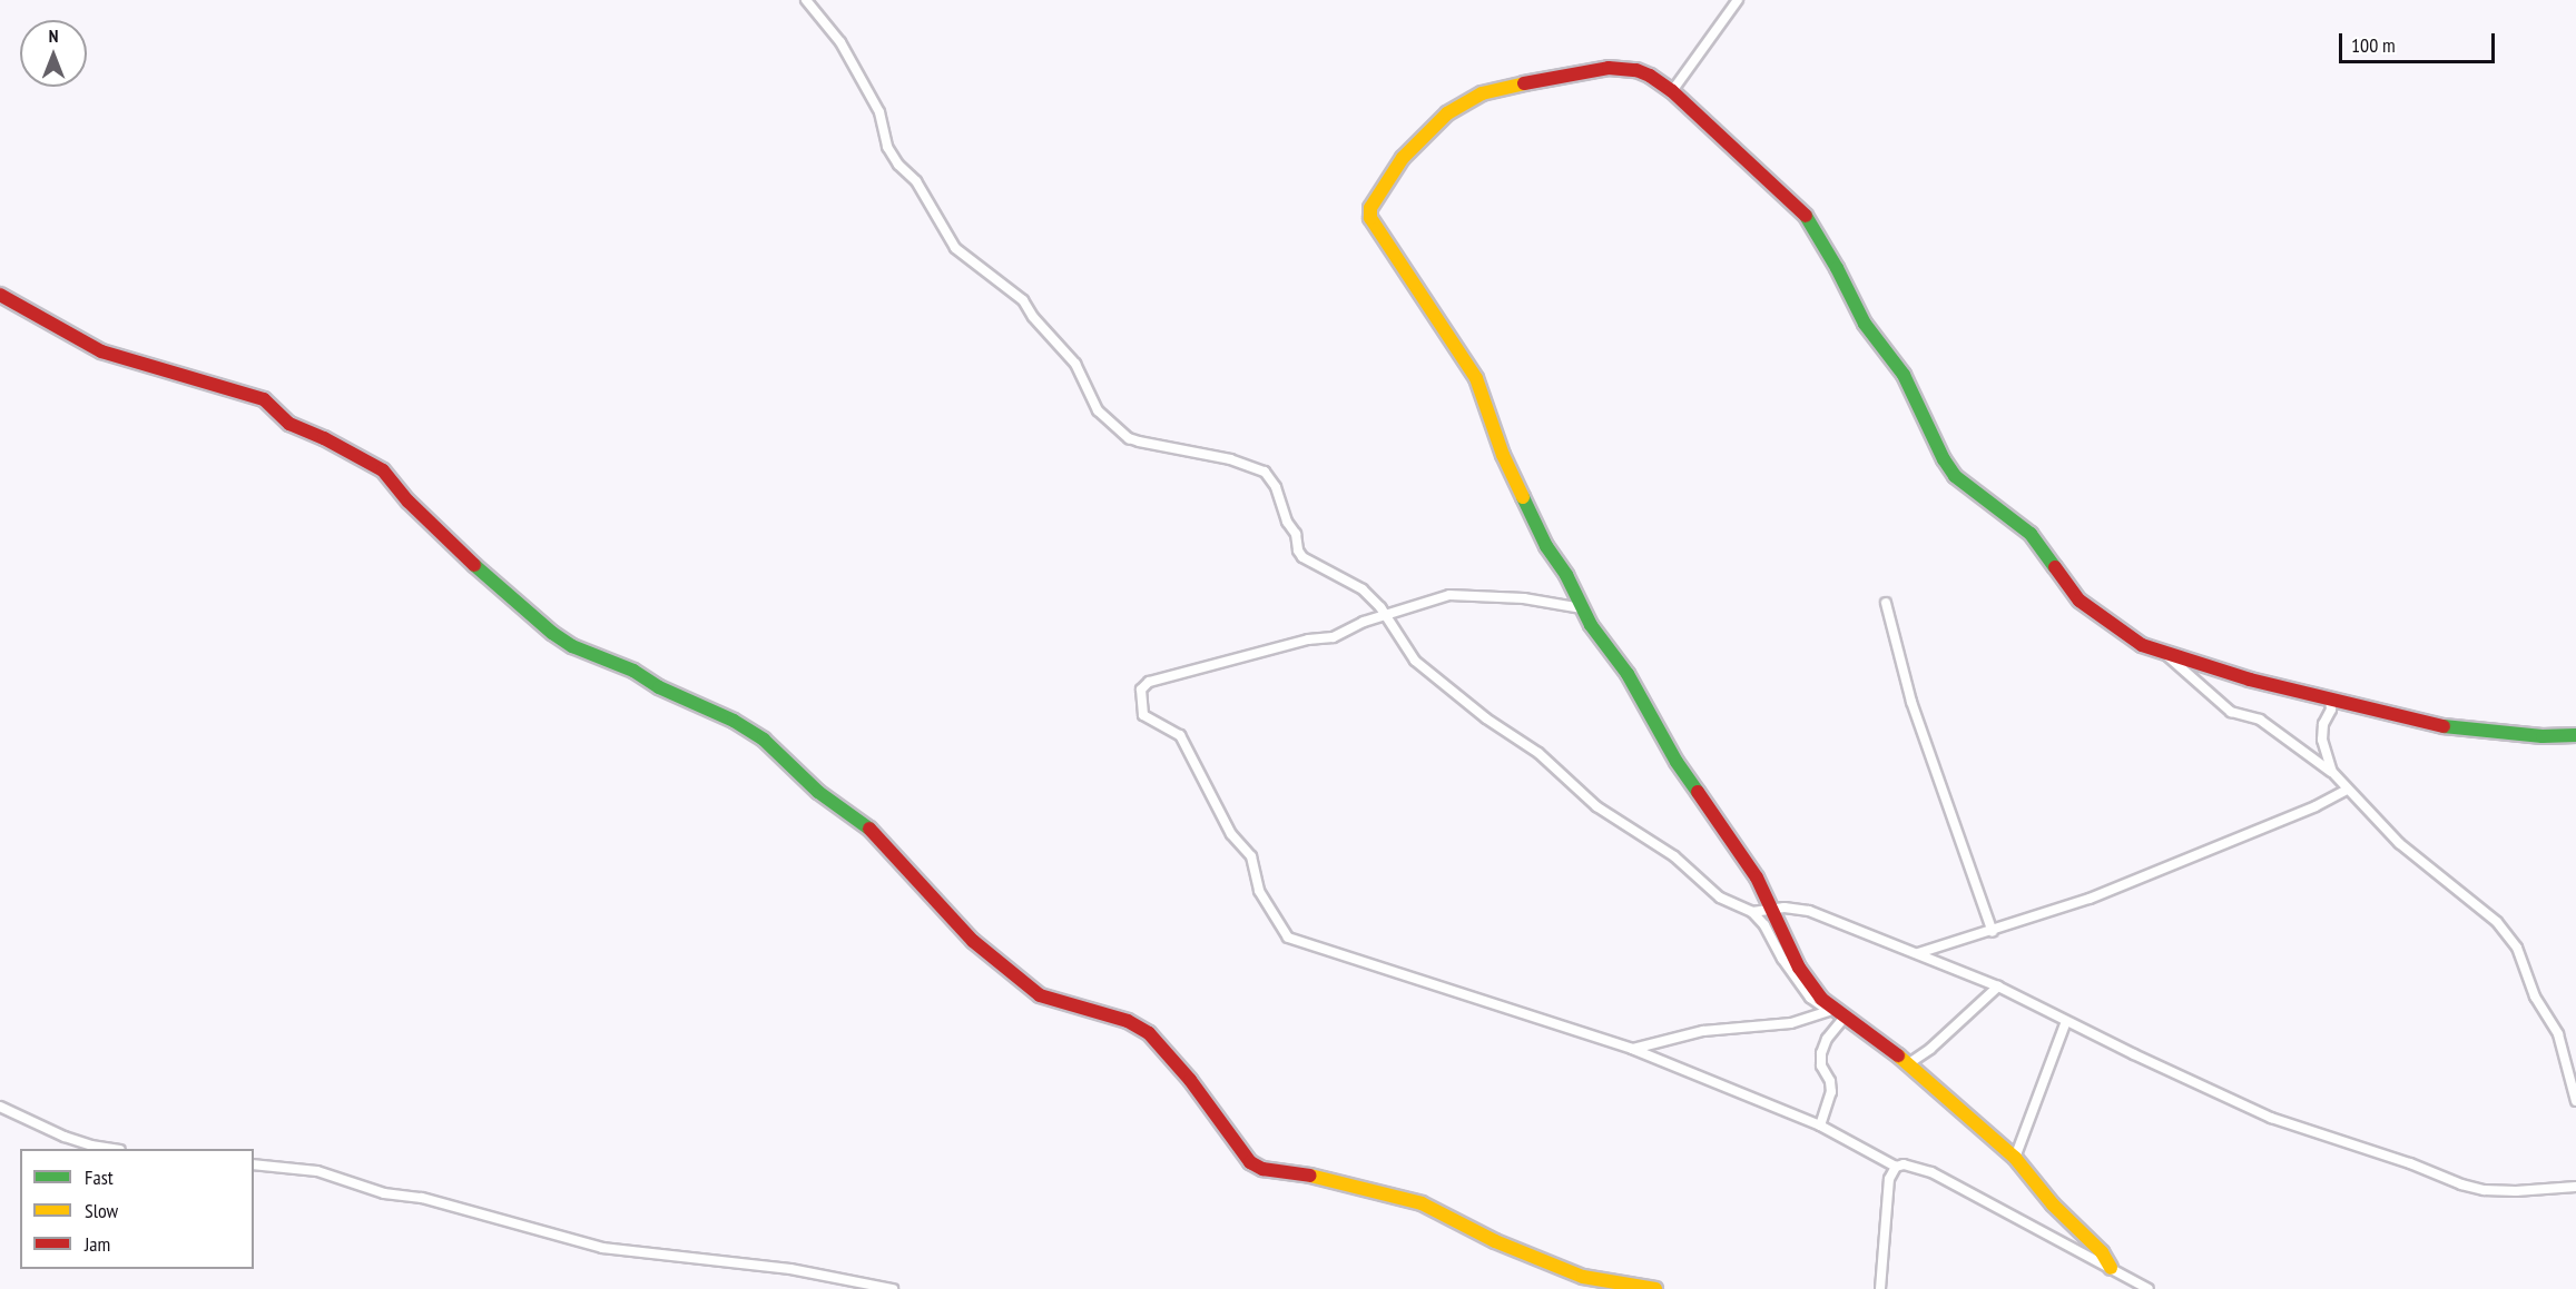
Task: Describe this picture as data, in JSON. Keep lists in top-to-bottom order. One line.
{"legend":["Fast","Slow","Jam"],"scale_bar":"100 m","north":"top"}
